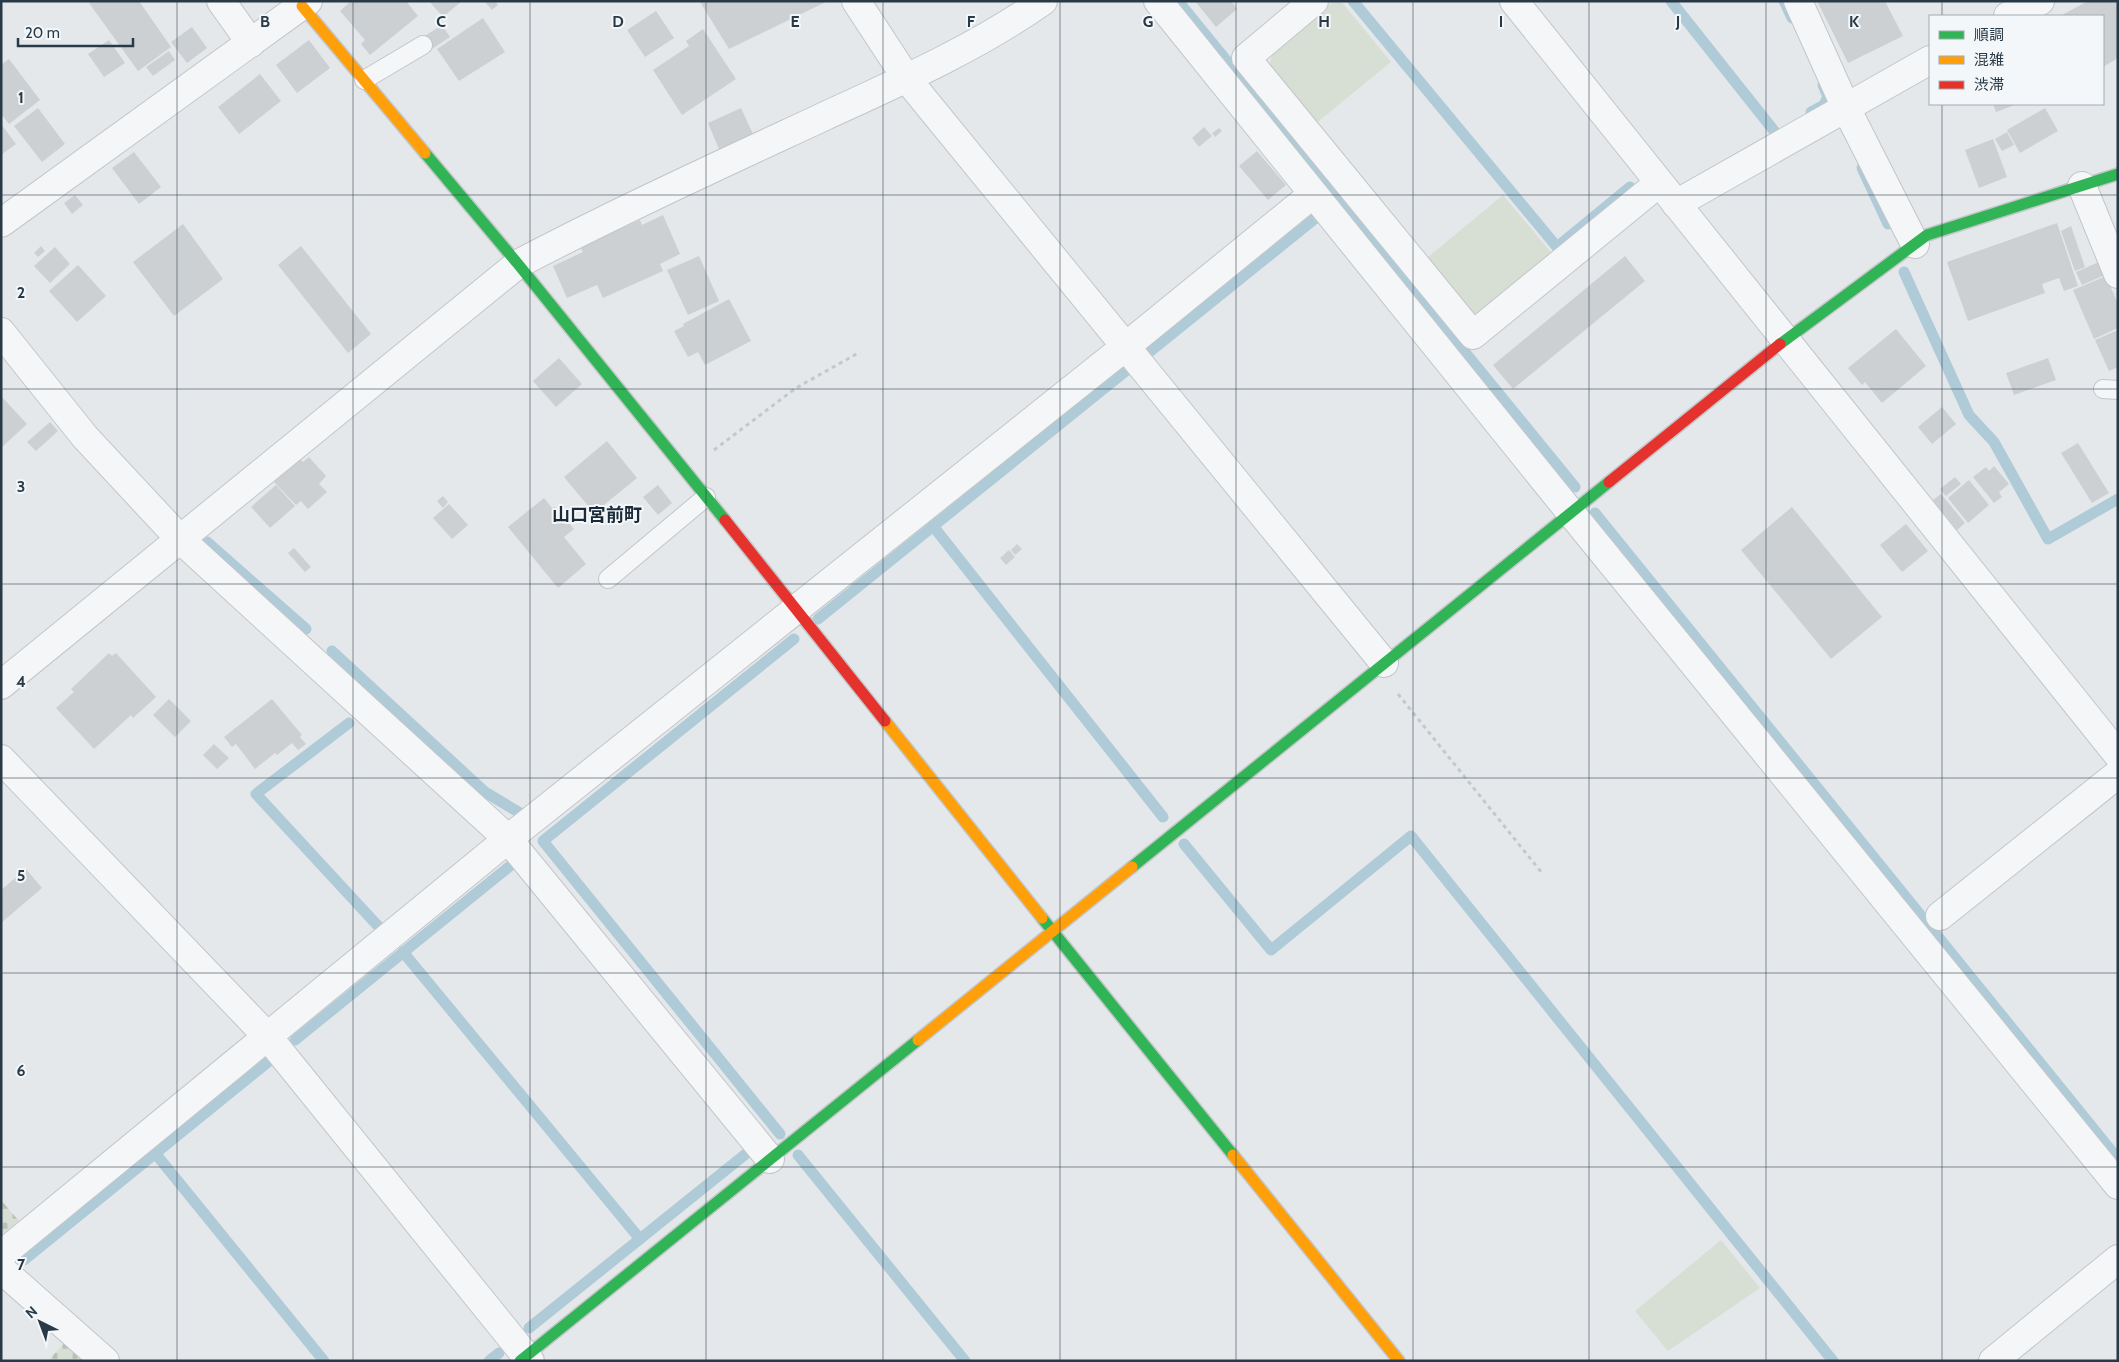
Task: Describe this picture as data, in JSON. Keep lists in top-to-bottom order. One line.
{"districts":["山口宮前町"],"legend":["順調","混雑","渋滞"],"scale_bar":"20 m","north":"top left","grid":{"columns":["B","C","D","E","F","G","H","I","J","K"],"rows":["1","2","3","4","5","6","7"]}}
